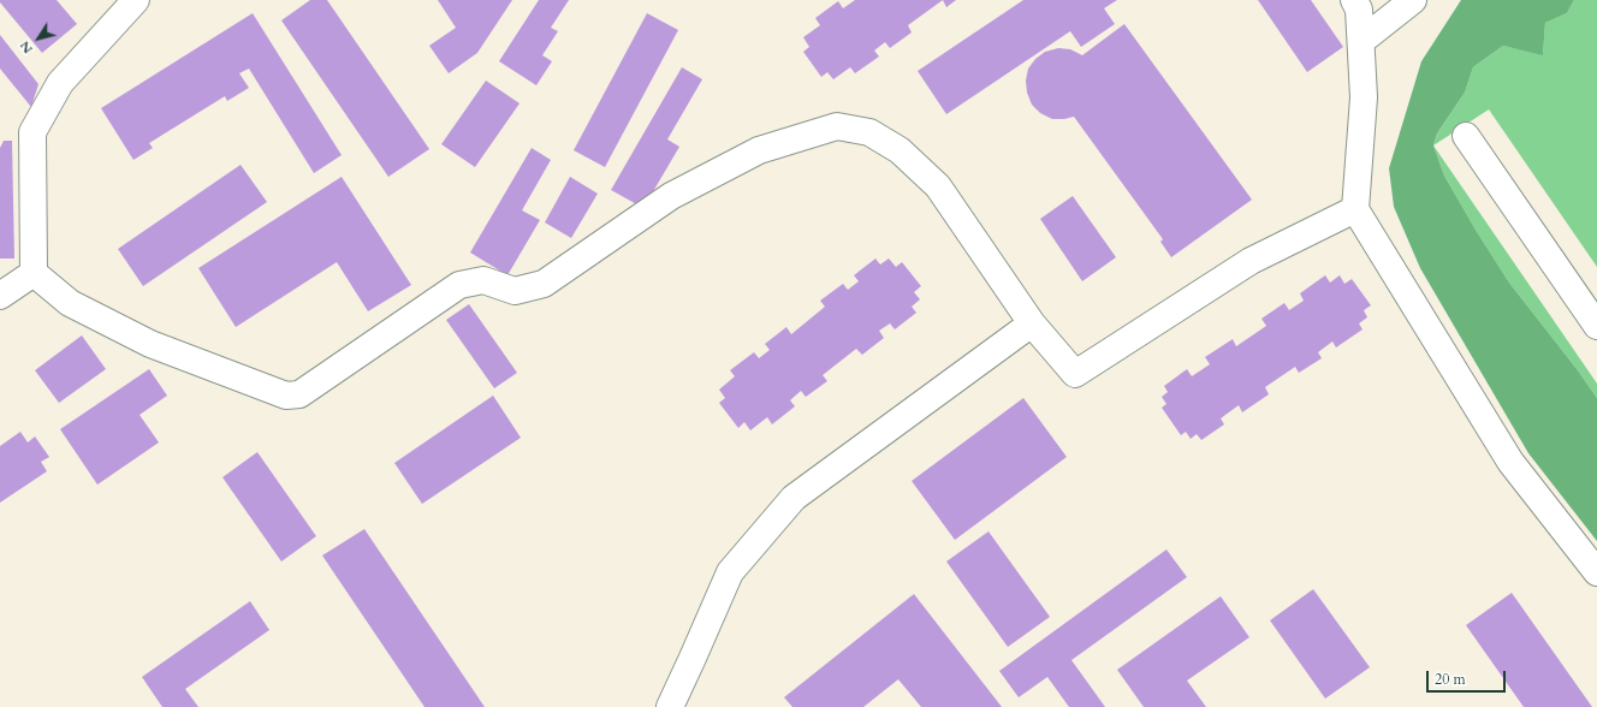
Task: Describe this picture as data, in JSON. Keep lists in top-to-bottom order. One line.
{"scale_bar":"20 m","north":"bottom left"}
